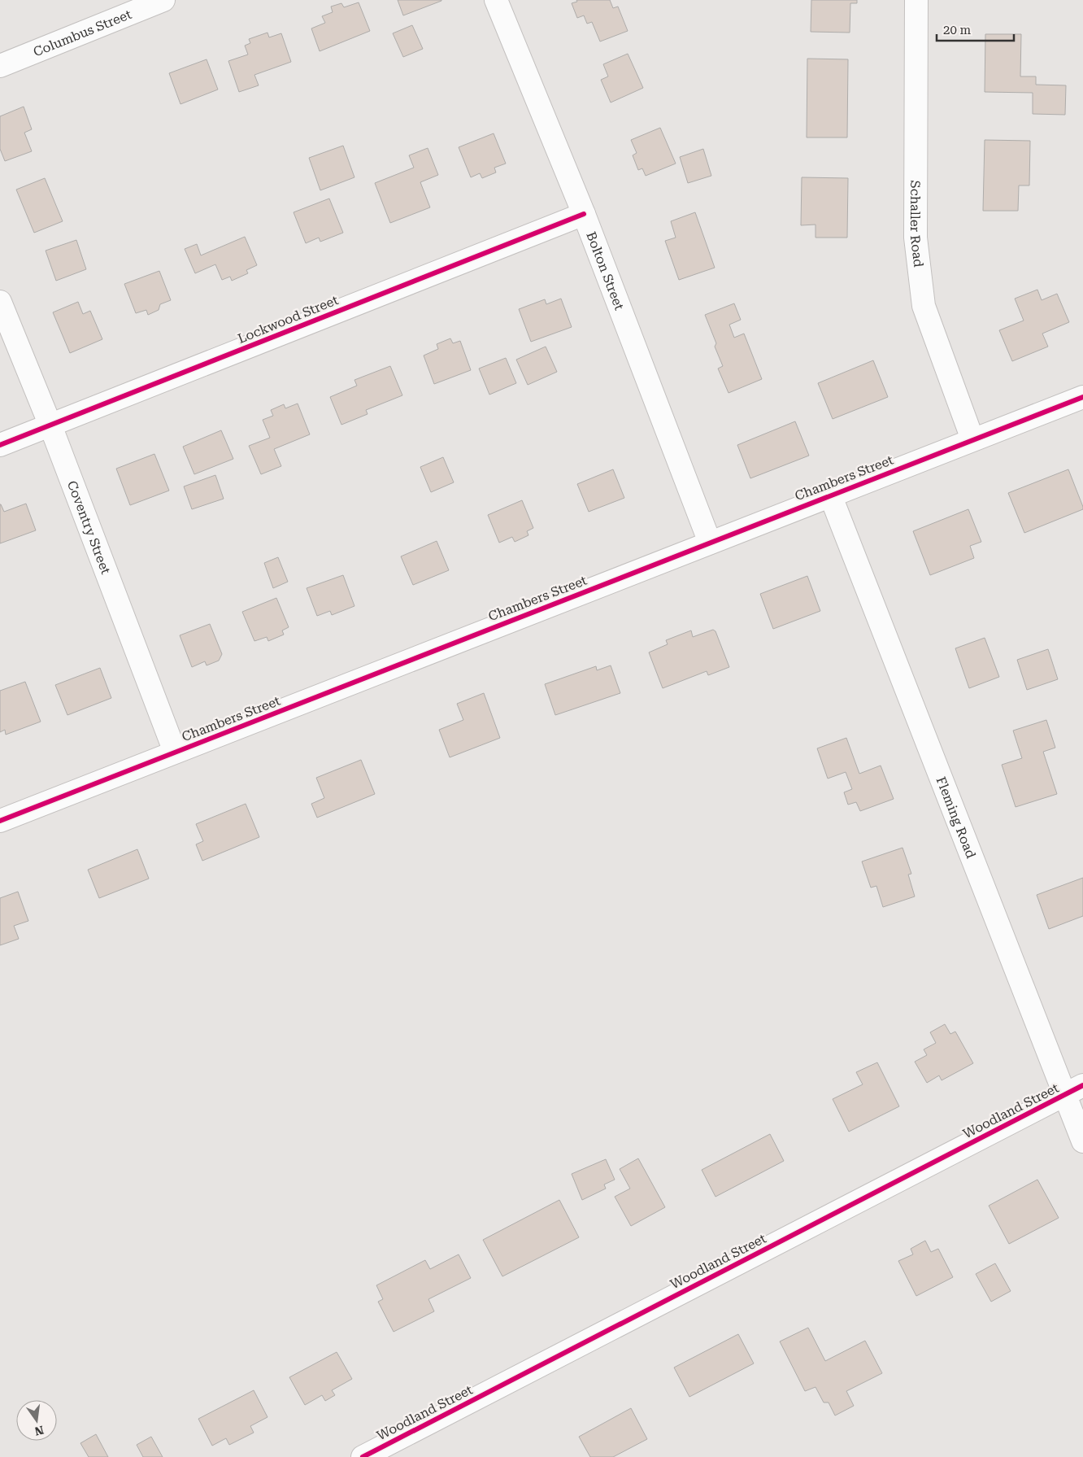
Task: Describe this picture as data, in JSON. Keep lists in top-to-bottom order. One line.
{"streets":{"street":["Columbus Street","Schaller Road","Bolton Street","Lockwood Street","Chambers Street","Coventry Street","Fleming Road","Woodland Street"]},"crossings":[["Schaller Road","Chambers Street"],["Bolton Street","Lockwood Street"],["Bolton Street","Chambers Street"],["Lockwood Street","Coventry Street"],["Chambers Street","Coventry Street"],["Chambers Street","Fleming Road"],["Fleming Road","Woodland Street"]],"scale_bar":"20 m","north":"bottom"}
